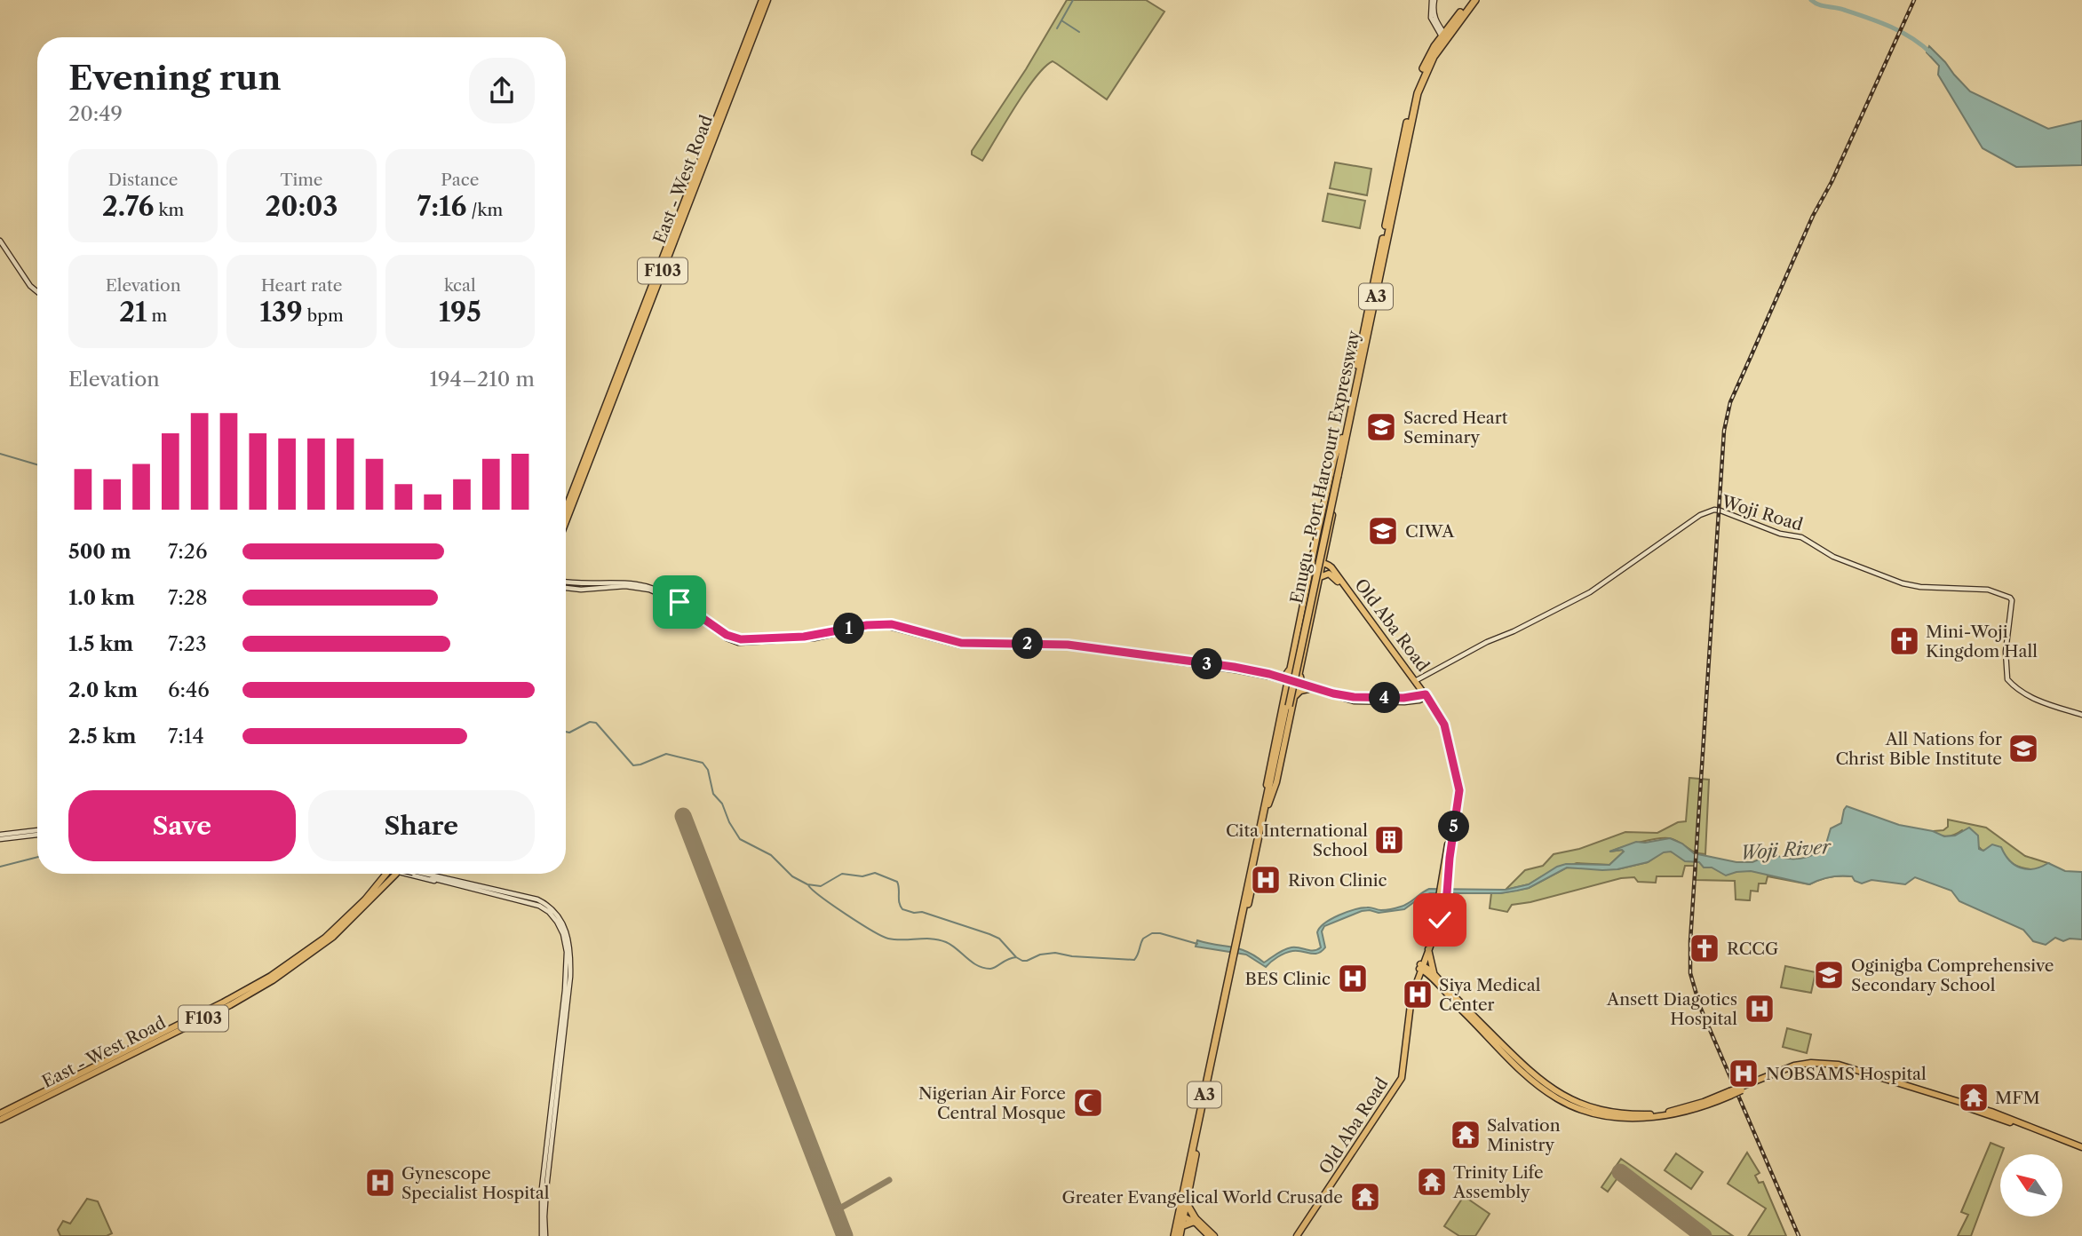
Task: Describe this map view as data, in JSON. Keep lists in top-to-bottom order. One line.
{"streets":{"highway":["A3","Enugu - Port Harcourt Expressway"],"main road":["East - West Road","F103","Woji Road","Old Aba Road"]},"crossings":[["A3","Enugu - Port Harcourt Expressway"],["Woji Road","Old Aba Road"]],"water":["Woji River"],"places":{"school or university":["Sacred Heart Seminary","CIWA","All Nations for Christ Bible Institute","Oginigba Comprehensive Secondary School"],"church":["Mini-Woji Kingdom Hall","RCCG"],"building":["Cita International School"],"hospital":["Rivon Clinic","BES Clinic","Siya Medical Center","Ansett Diagotics Hospital","NOBSAMS Hospital","Gynescope Specialist Hospital"],"temple":["MFM","Salvation Ministry","Trinity Life Assembly","Greater Evangelical World Crusade"],"mosque":["Nigerian Air Force Central Mosque"]},"north":"top left","page":{"heading":["Evening run","20:49"],"stats":[["Distance","2.76 km"],["Time","20:03"],["Pace","7:16 /km"],["Elevation","21 m"],["Heart rate","139 bpm"],["kcal","195"]],"chart":["Elevation","194–210 m"],"list":[{"name":"500 m","note":"7:26"},{"name":"1.0 km","note":"7:28"},{"name":"1.5 km","note":"7:23"},{"name":"2.0 km","note":"6:46"},{"name":"2.5 km","note":"7:14"}],"pins":["1","2","3","4","5"],"buttons":["Save","Share"]}}
